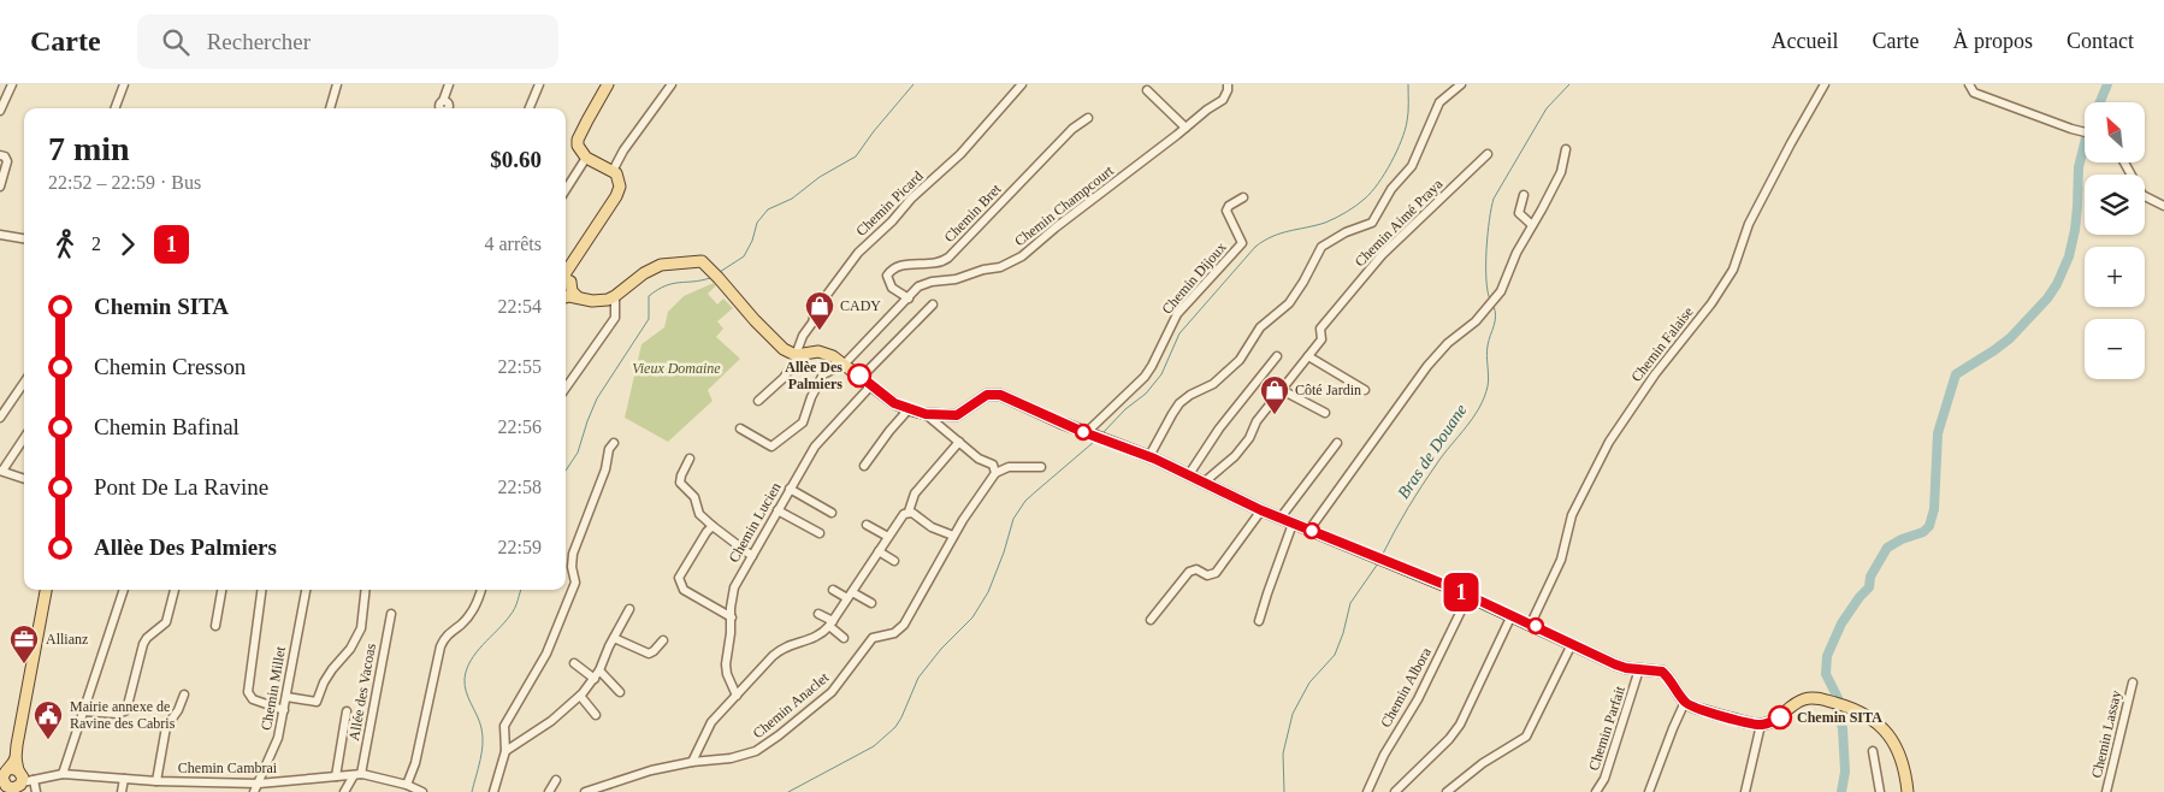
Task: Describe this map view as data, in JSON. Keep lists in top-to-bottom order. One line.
{"streets":{"street":["Chemin Picard","Chemin Champcourt","Chemin Bret","Chemin Aimé Praya","Chemin Dijoux","Chemin Falaise","Chemin Lucien","Chemin Albora","Chemin Millet","Allée des Vacoas","Chemin Anaclet","Chemin Parfait","Chemin Lassay","Chemin Cambrai"]},"crossings":[["Chemin Champcourt","Chemin Bret"],["Chemin Millet","Chemin Cambrai"],["Allée des Vacoas","Chemin Cambrai"]],"water":["Bras de Douane"],"parks":["Vieux Domaine"],"places":{"shop":["CADY","Côté Jardin"],"other":["Allèe Des Palmiers","Chemin SITA"],"office":["Allianz"],"public building":["Mairie annexe de Ravine des Cabris"]},"lines":["bus line 1"],"north":"top left","page":{"header":"Carte","search":"Rechercher","nav":["Accueil","Carte","À propos","Contact"],"on_map":"1","map_buttons":["+","−"],"heading":["7 min","22:52 – 22:59 · Bus","$0.60"],"legs":["2","1","4 arrêts"],"list":[{"name":"Chemin SITA","value":"22:54"},{"name":"Chemin Cresson","value":"22:55"},{"name":"Chemin Bafinal","value":"22:56"},{"name":"Pont De La Ravine","value":"22:58"},{"name":"Allèe Des Palmiers","value":"22:59"}]}}
